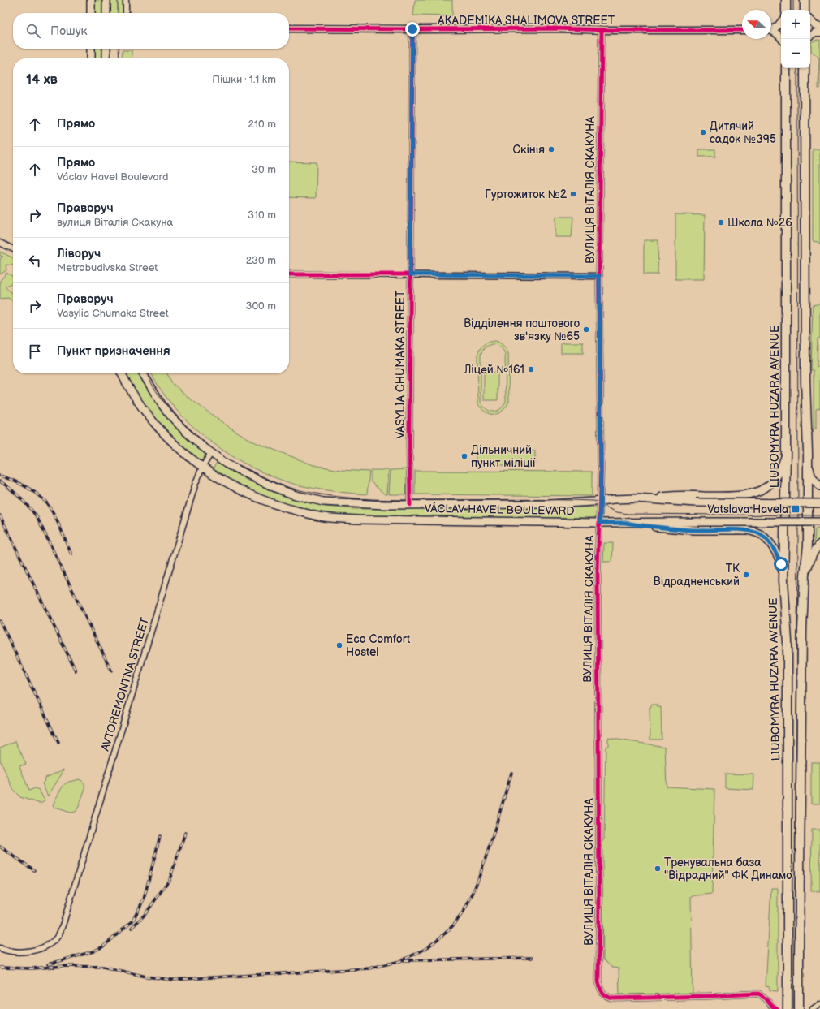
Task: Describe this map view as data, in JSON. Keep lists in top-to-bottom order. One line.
{"streets":{"main road":["LIUBOMYRA HUZARA AVENUE","VÁCLAV HAVEL BOULEVARD"],"street":["AKADEMIKA SHALIMOVA STREET","ВУЛИЦЯ ВІТАЛІЯ СКАКУНА","VASYLIA CHUMAKA STREET","AVTOREMONTNA STREET"]},"crossings":[["AKADEMIKA SHALIMOVA STREET","ВУЛИЦЯ ВІТАЛІЯ СКАКУНА"],["AKADEMIKA SHALIMOVA STREET","VASYLIA CHUMAKA STREET"],["ВУЛИЦЯ ВІТАЛІЯ СКАКУНА","VÁCLAV HAVEL BOULEVARD"],["VASYLIA CHUMAKA STREET","VÁCLAV HAVEL BOULEVARD"],["VÁCLAV HAVEL BOULEVARD","AVTOREMONTNA STREET"]],"places":{"other":["Дитячий садок №395","Скінія","Гуртожиток №2","Школа №26","Відділення поштового зв'язку №65","Ліцей №161","Дільничний пункт міліції","ТК Відрадненський","Eco Comfort Hostel","Тренувальна база \"Відрадний\" ФК Динамо"],"transit":["Vatslava Havela"]},"north":"left","page":{"map_buttons":["+","−"],"search":"Пошук","heading":["14 хв","Пішки · 1.1 km"],"list":[["Прямо","210 m"],["Прямо","Václav Havel Boulevard","30 m"],["Праворуч","вулиця Віталія Скакуна","310 m"],["Ліворуч","Metrobudivska Street","230 m"],["Праворуч","Vasylia Chumaka Street","300 m"],"Пункт призначення"]}}
